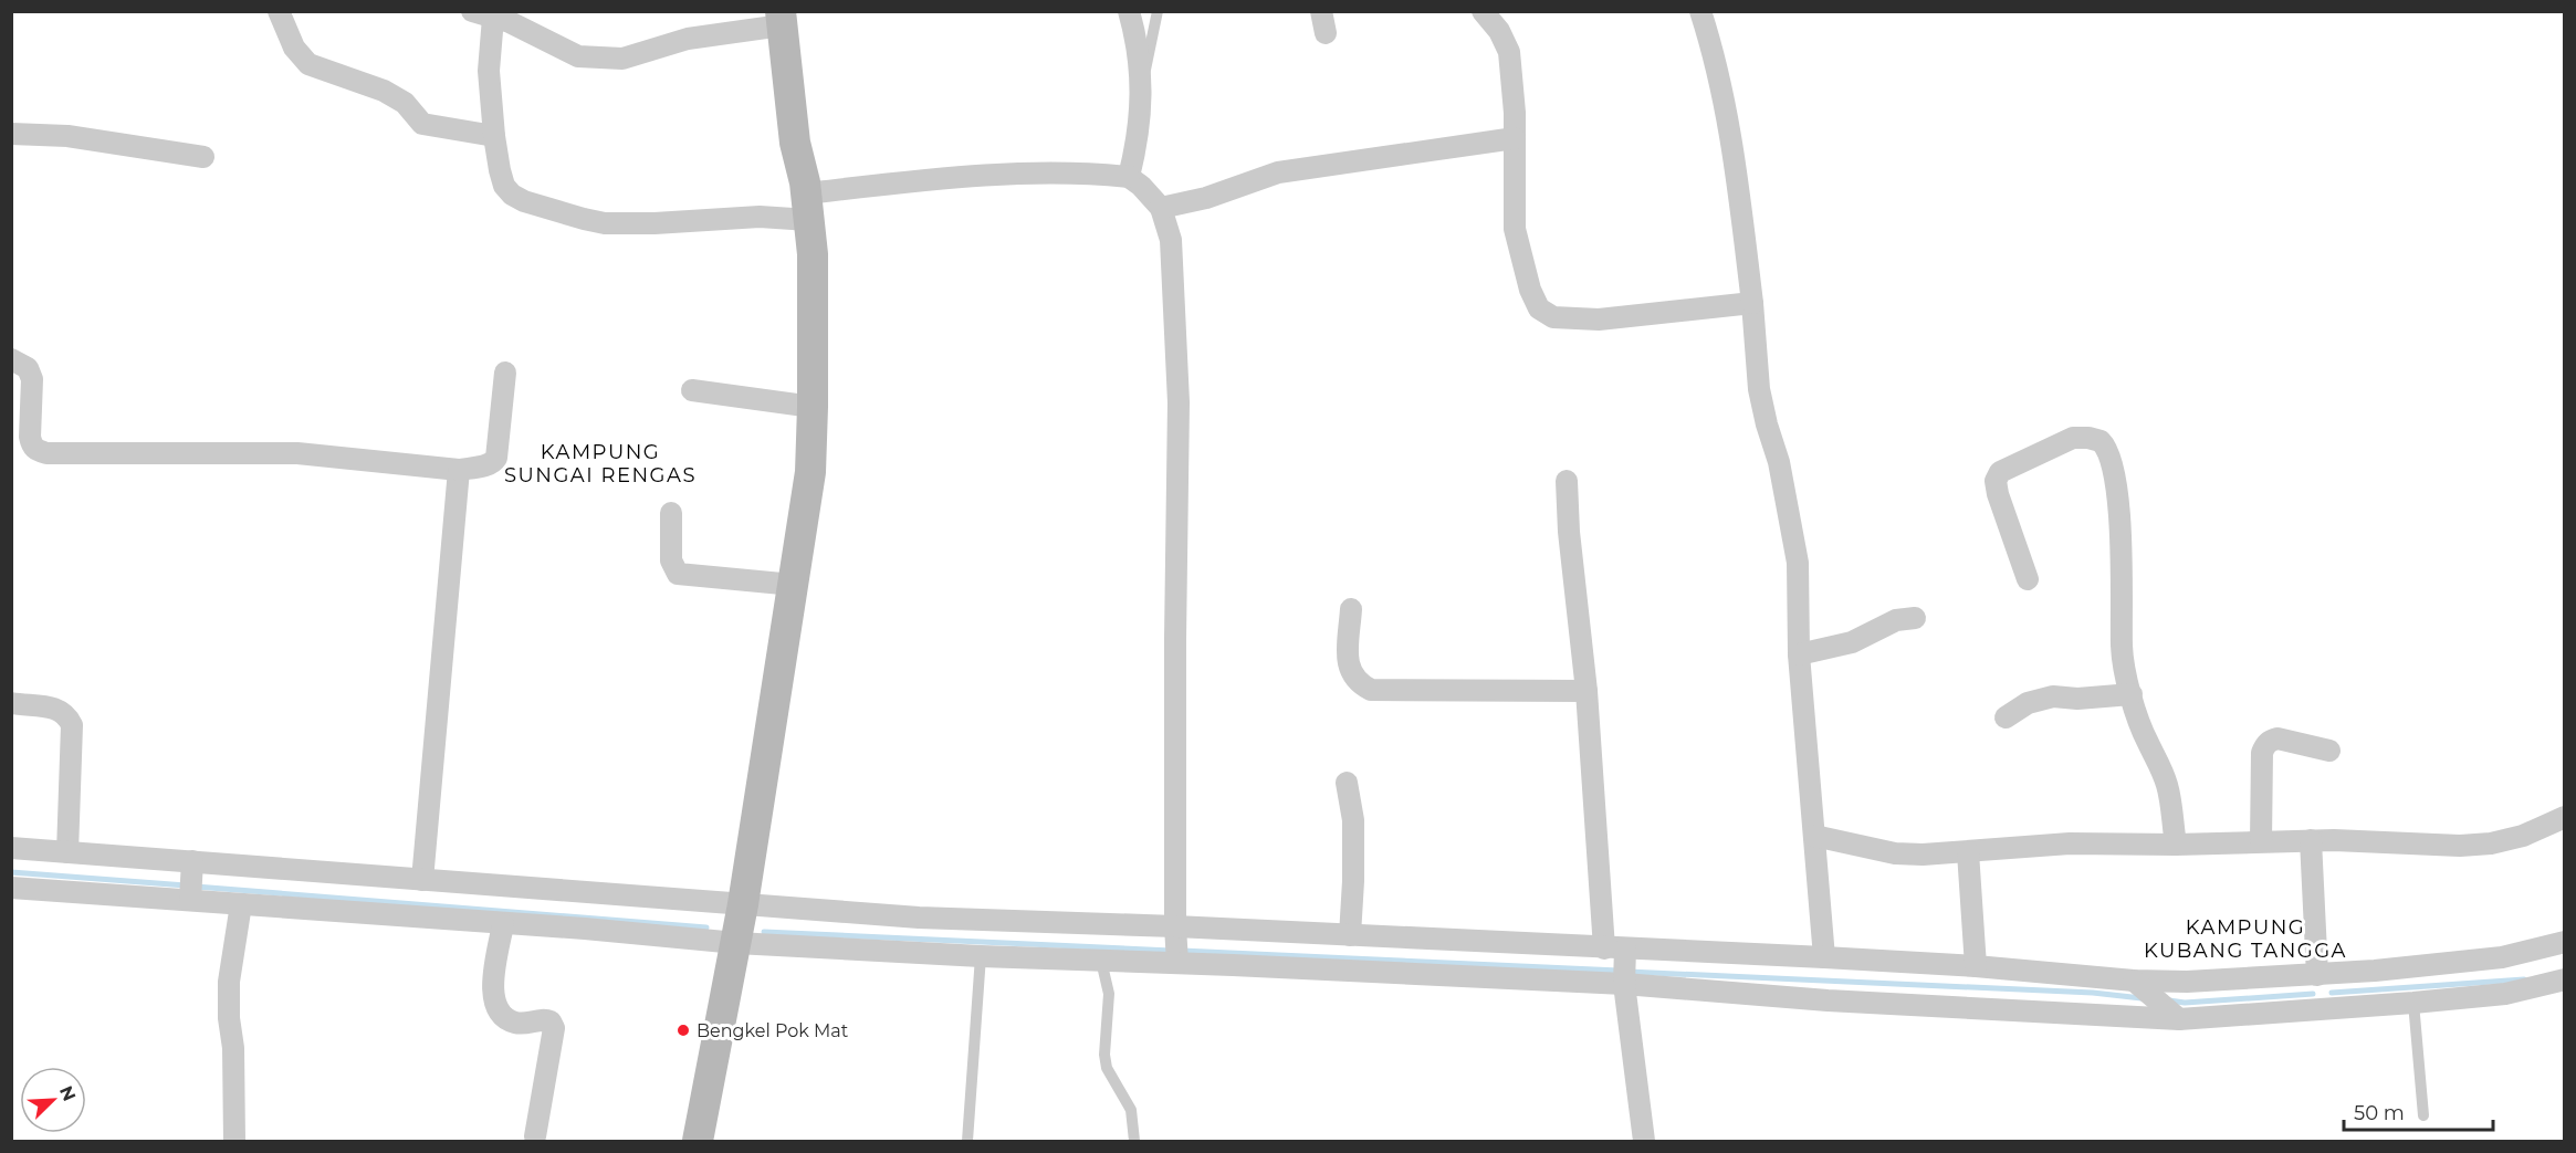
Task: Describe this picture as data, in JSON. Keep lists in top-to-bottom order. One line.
{"districts":["KAMPUNG SUNGAI RENGAS","KAMPUNG KUBANG TANGGA"],"places":["Bengkel Pok Mat"],"scale_bar":"50 m","north":"top right"}
